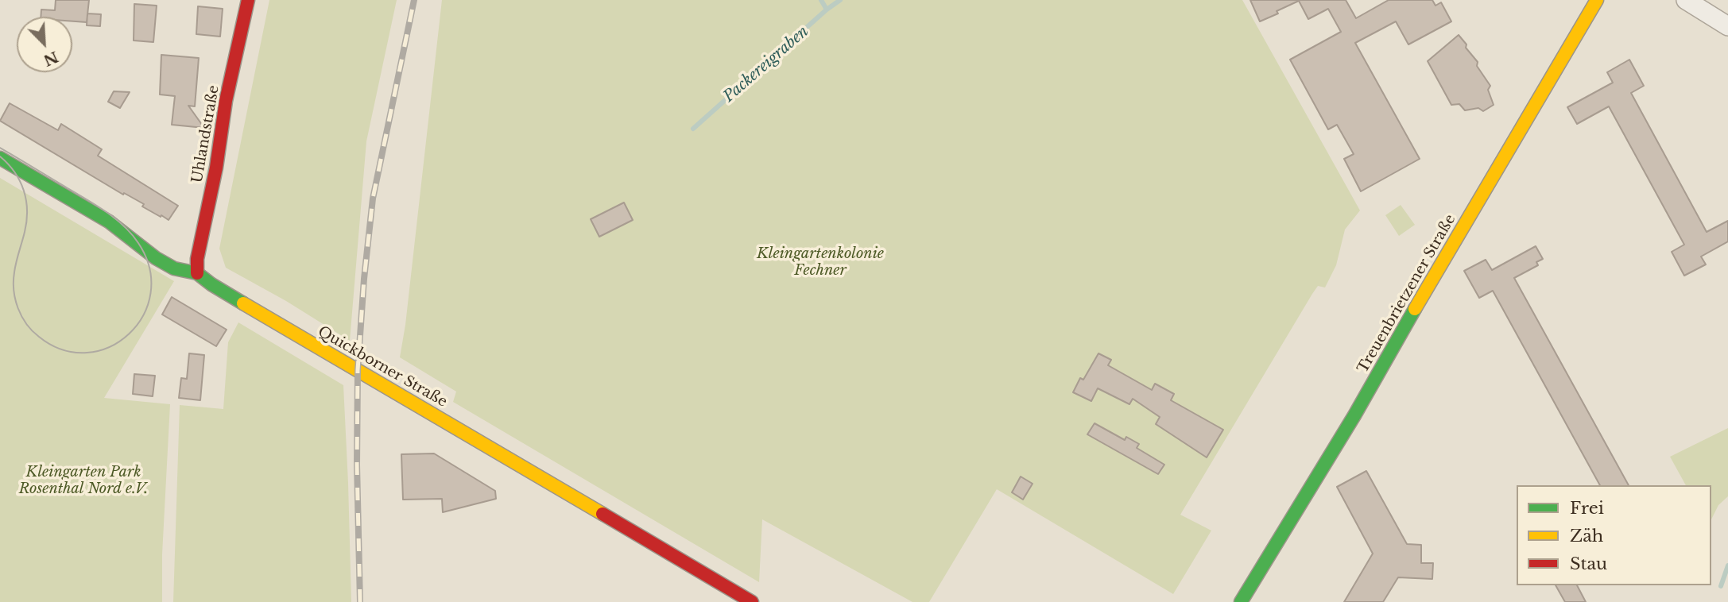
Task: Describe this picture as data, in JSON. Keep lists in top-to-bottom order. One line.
{"streets":{"street":["Uhlandstraße","Treuenbrietzener Straße","Quickborner Straße"]},"crossings":[["Uhlandstraße","Quickborner Straße"]],"water":["Packereigraben"],"parks":["Kleingartenkolonie Fechner","Kleingarten Park Rosenthal Nord e.V."],"legend":["Frei","Zäh","Stau"],"north":"bottom right"}
